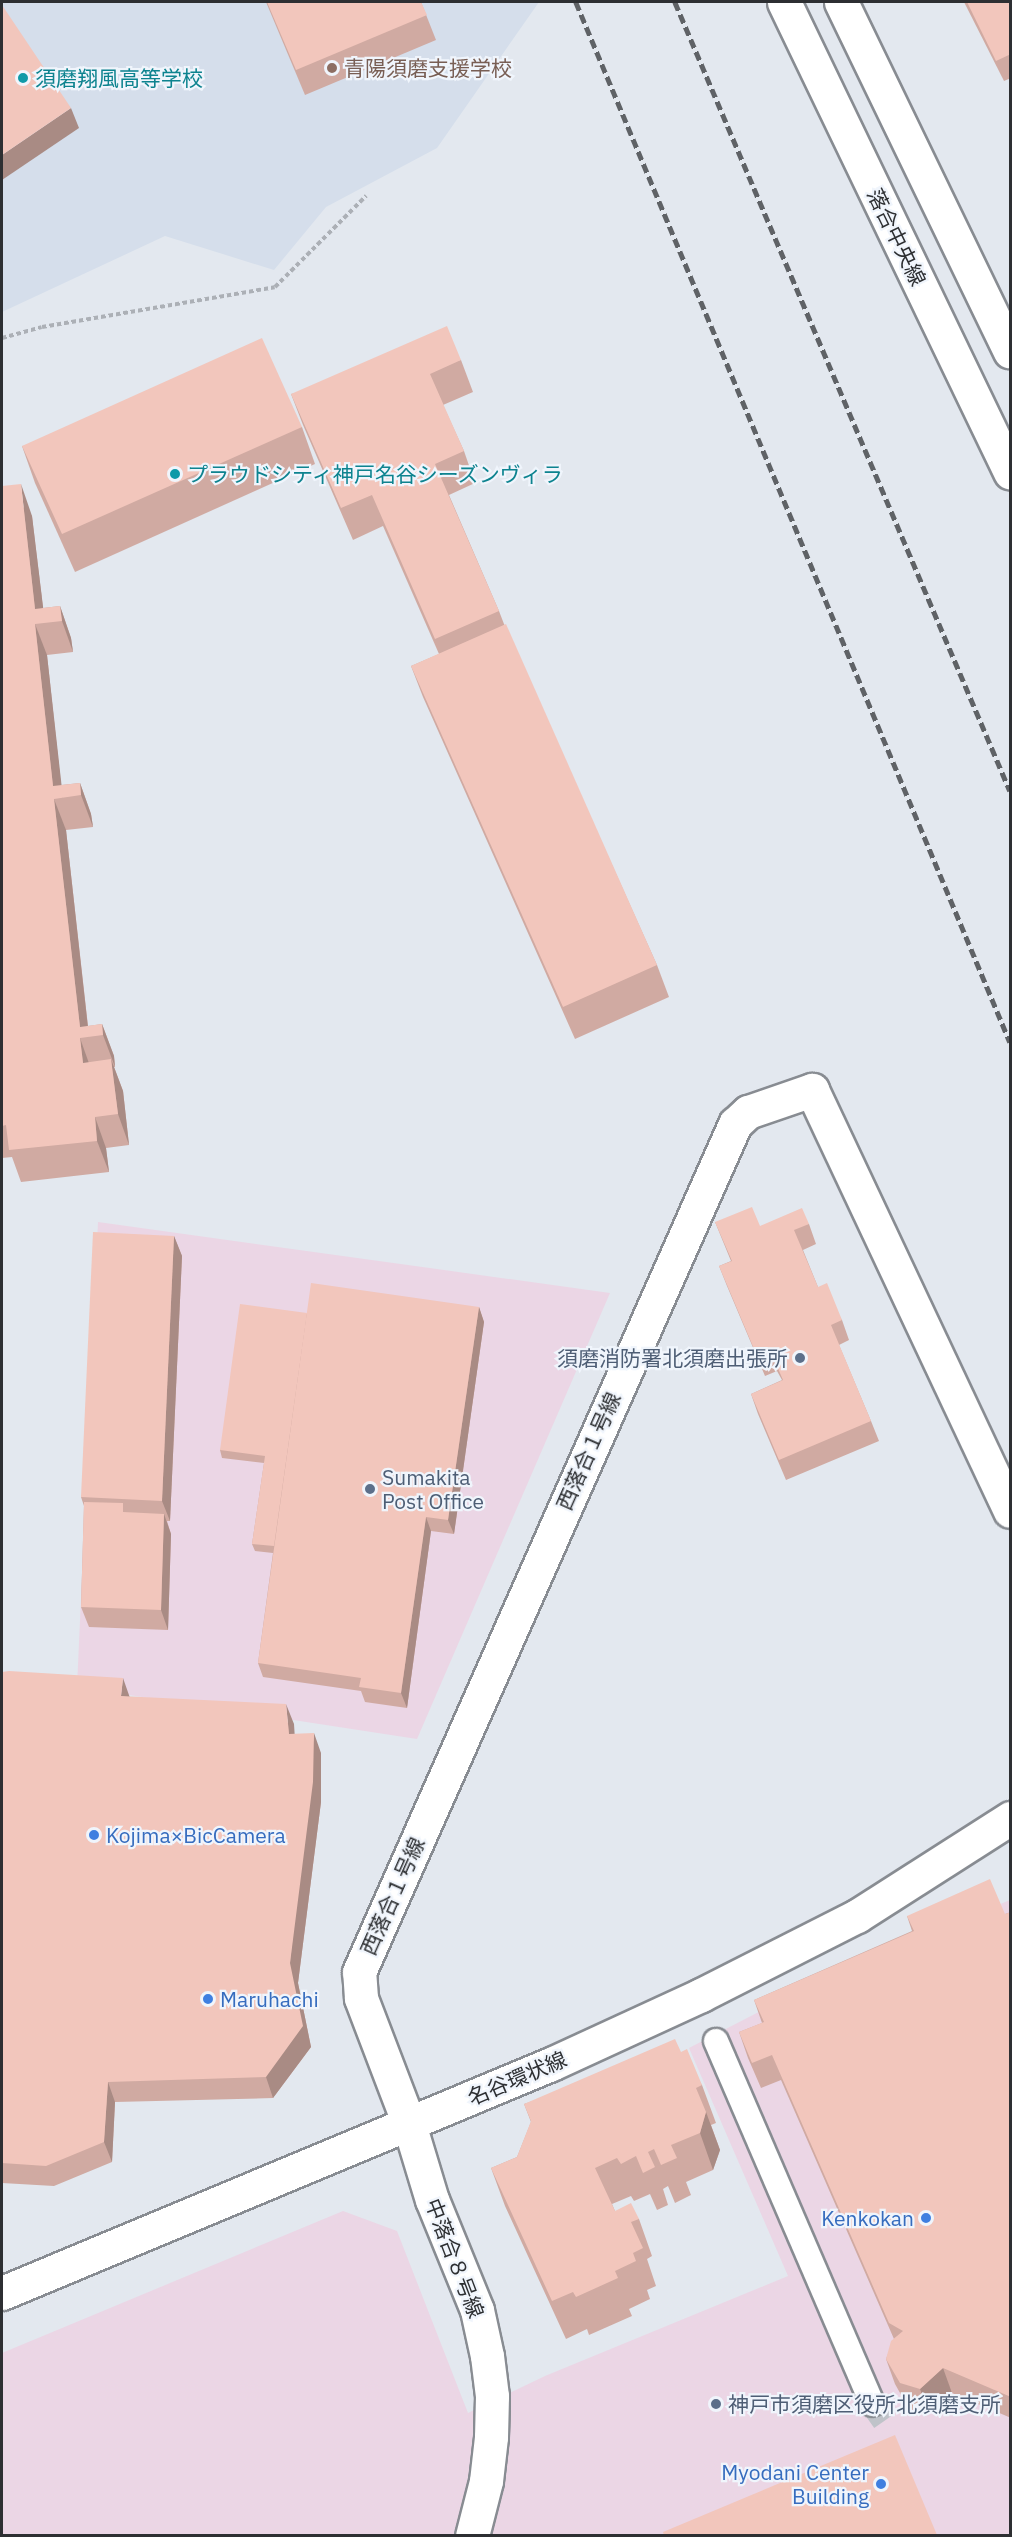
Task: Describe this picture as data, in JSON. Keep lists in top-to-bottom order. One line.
{"streets":{"street":["落合中央線","西落合１号線","名谷環状線","中落合８号線"]},"crossings":[["西落合１号線","名谷環状線"],["西落合１号線","中落合８号線"],["名谷環状線","中落合８号線"]],"places":["青陽須磨支援学校","須磨翔風高等学校","プラウドシティ神戸名谷シーズンヴィラ","須磨消防署北須磨出張所","Sumakita Post Office","Kojima×BicCamera","Maruhachi","Kenkokan","神戸市須磨区役所北須磨支所","Myodani Center Building"]}
